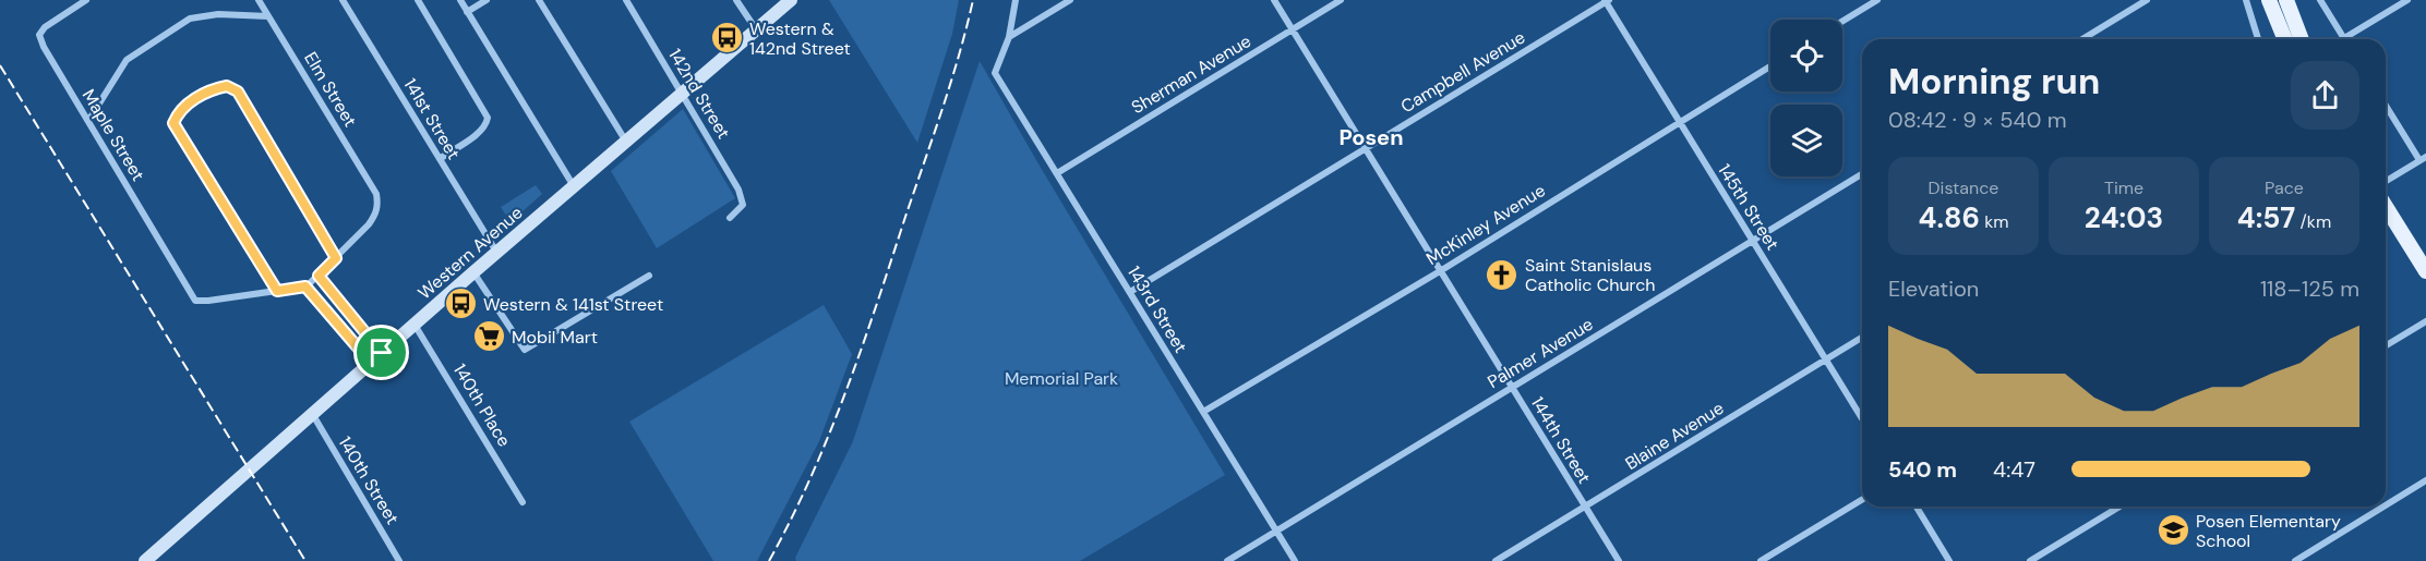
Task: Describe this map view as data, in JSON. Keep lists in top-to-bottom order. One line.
{"streets":{"main road":["Western Avenue"],"street":["Campbell Avenue","Sherman Avenue","Elm Street","142nd Street","141st Street","Maple Street","145th Street","McKinley Avenue","143rd Street","Palmer Avenue","140th Place","Blaine Avenue","144th Street","140th Street"]},"crossings":[["Campbell Avenue","145th Street"],["Campbell Avenue","143rd Street"],["Campbell Avenue","144th Street"],["Sherman Avenue","143rd Street"],["Sherman Avenue","144th Street"],["142nd Street","Western Avenue"],["141st Street","Western Avenue"],["145th Street","McKinley Avenue"],["145th Street","Palmer Avenue"],["145th Street","Blaine Avenue"],["McKinley Avenue","143rd Street"],["McKinley Avenue","144th Street"],["Western Avenue","140th Place"],["Western Avenue","140th Street"],["143rd Street","Palmer Avenue"],["Palmer Avenue","144th Street"],["Blaine Avenue","144th Street"]],"districts":["Posen"],"parks":["Memorial Park"],"places":{"bus stop":["Western & 142nd Street","Western & 141st Street"],"church":["Saint Stanislaus Catholic Church"],"supermarket":["Mobil Mart"],"school or university":["Posen Elementary School"]},"page":{"heading":["Morning run","08:42 · 9 × 540 m"],"stats":[["Distance","4.86 km"],["Time","24:03"],["Pace","4:57 /km"]],"chart":["Elevation","118–125 m"],"list":[{"name":"540 m","note":"4:47"}]}}
